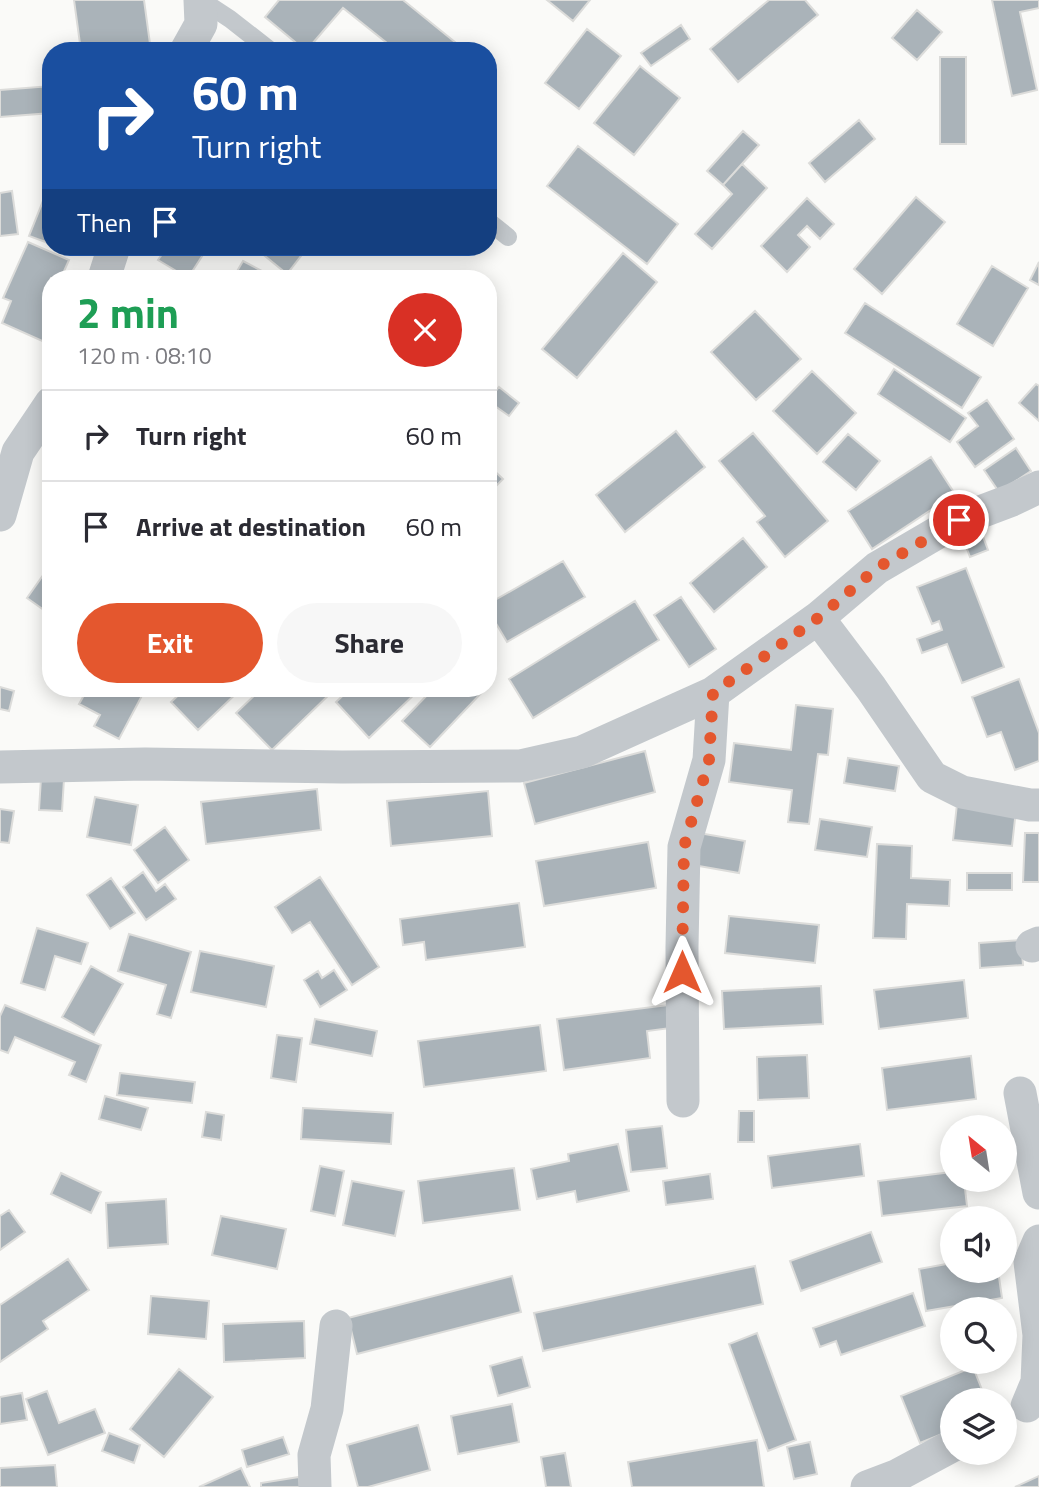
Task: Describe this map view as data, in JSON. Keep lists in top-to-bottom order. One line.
{"north":"top left","page":{"turn":["60 m","Turn right"],"then":"Then","heading":["2 min","120 m · 08:10"],"list":[{"name":"Turn right","value":"60 m"},{"name":"Arrive at destination","value":"60 m"}],"buttons":["Exit","Share"]}}
